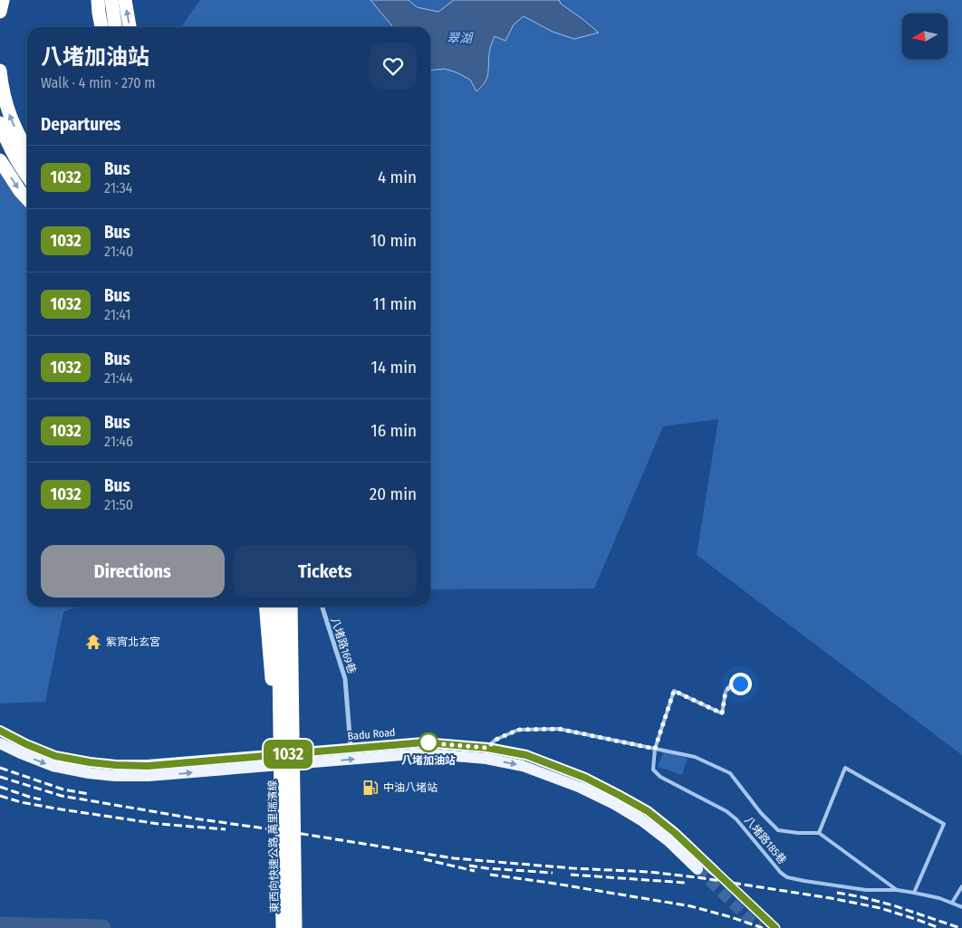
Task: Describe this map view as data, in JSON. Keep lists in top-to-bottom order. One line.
{"streets":{"highway":["東西向快速公路 萬里瑞濱線"],"main road":["Badu Road"],"street":["八堵路169巷"],"lane":["八堵路185巷"]},"crossings":[["八堵路169巷","Badu Road"],["Badu Road","八堵路185巷"]],"water":["翠湖"],"places":{"temple":["紫宵北玄宮"],"other":["八堵加油站"],"fuel station":["中油八堵站"]},"lines":["bus line 1032"],"north":"left","page":{"on_map":"1032","heading":[["八堵加油站","Walk · 4 min · 270 m"],"Departures"],"list":[{"mark":"1032","name":"Bus","note":"21:34","value":"4 min"},{"mark":"1032","name":"Bus","note":"21:40","value":"10 min"},{"mark":"1032","name":"Bus","note":"21:41","value":"11 min"},{"mark":"1032","name":"Bus","note":"21:44","value":"14 min"},{"mark":"1032","name":"Bus","note":"21:46","value":"16 min"},{"mark":"1032","name":"Bus","note":"21:50","value":"20 min"}],"buttons":["Directions","Tickets"]}}
